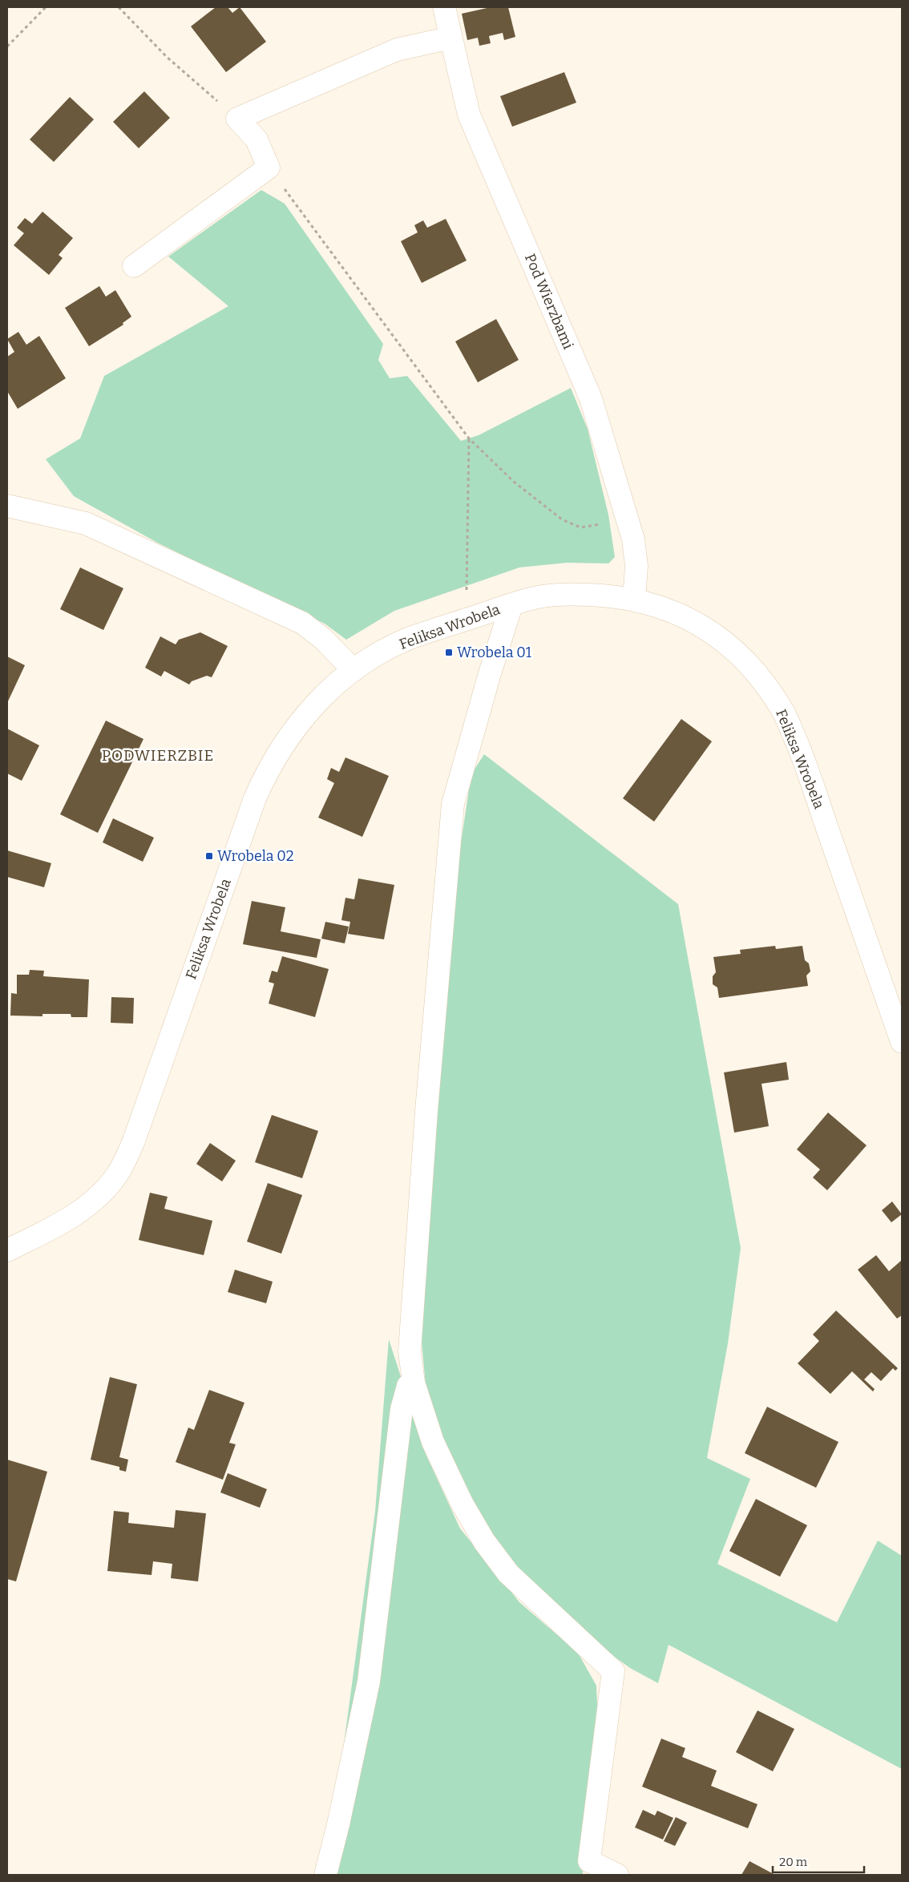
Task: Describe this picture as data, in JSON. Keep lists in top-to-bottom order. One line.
{"streets":{"street":["Pod Wierzbami","Feliksa Wrobela"]},"crossings":[["Pod Wierzbami","Feliksa Wrobela"]],"districts":["PODWIERZBIE"],"places":{"transit":["Wrobela 01","Wrobela 02"]},"scale_bar":"20 m"}
